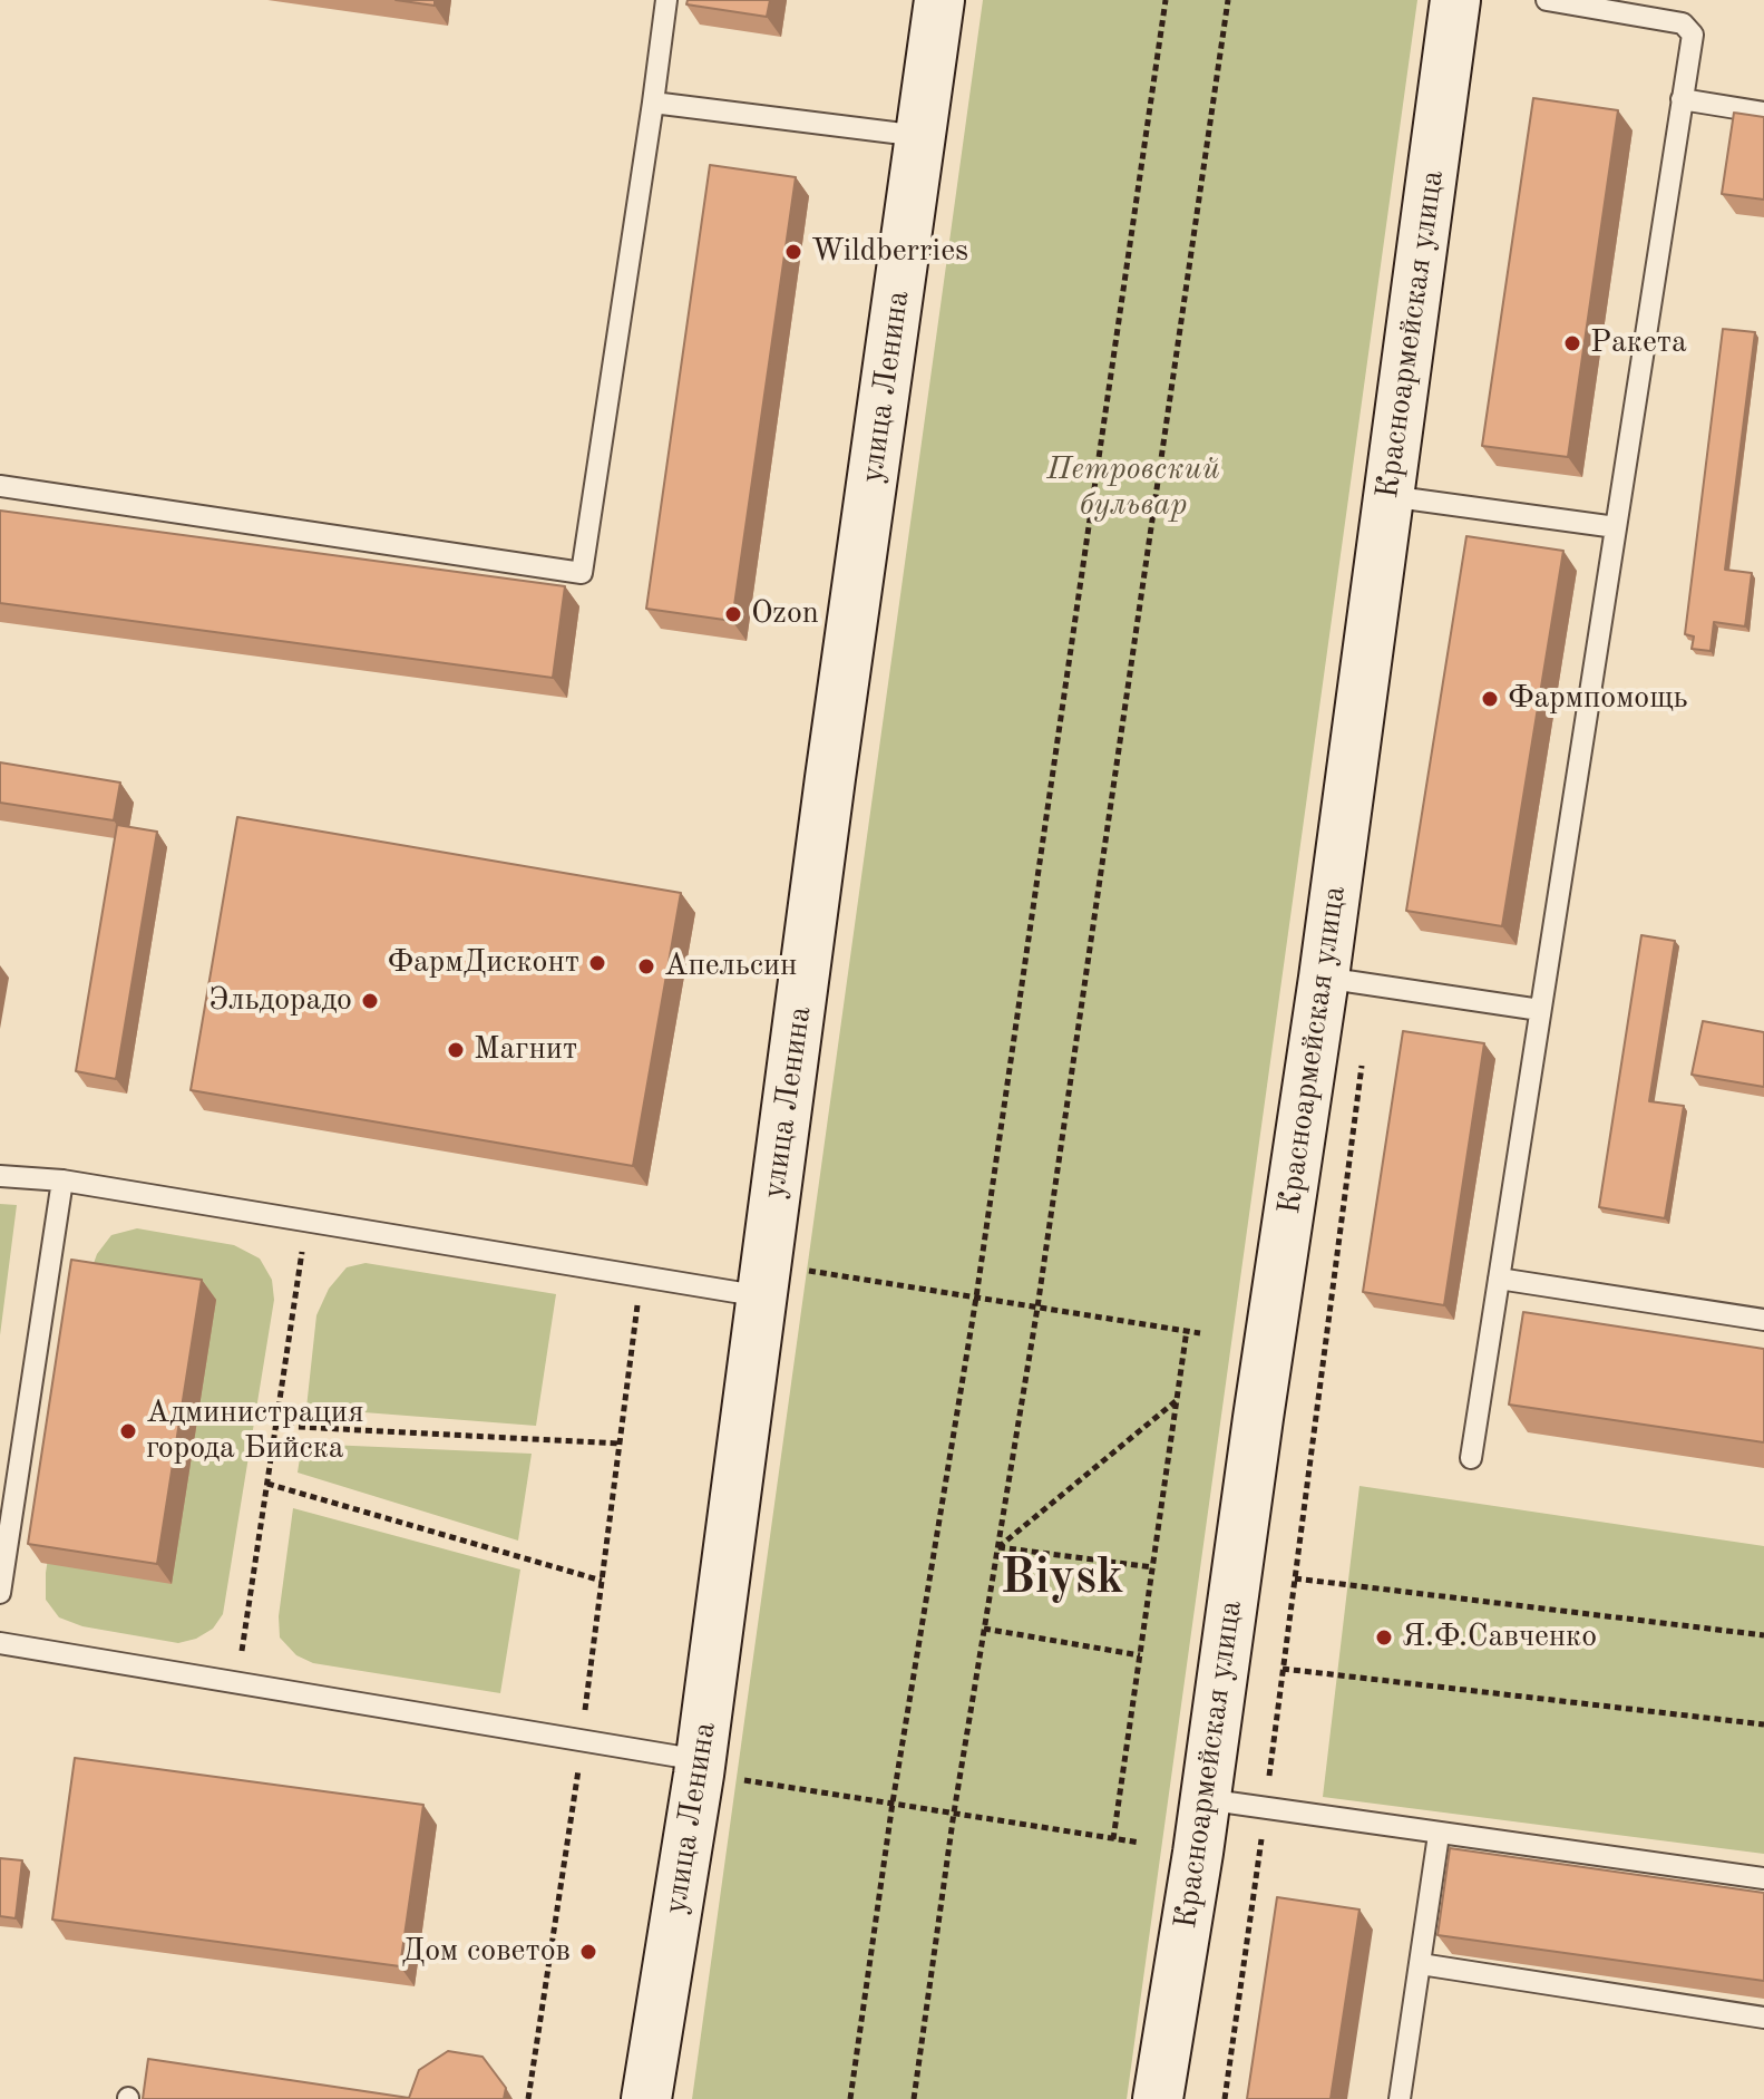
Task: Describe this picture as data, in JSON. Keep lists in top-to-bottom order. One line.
{"streets":{"main road":["Красноармейская улица","улица Ленина"]},"districts":["Biysk"],"parks":["Петровский бульвар"],"places":["Wildberries","Ракета","Ozon","Фармпомощь","ФармДисконт","Апельсин","Эльдорадо","Магнит","Администрация города Бийска","Я.Ф.Савченко","Дом советов"]}
